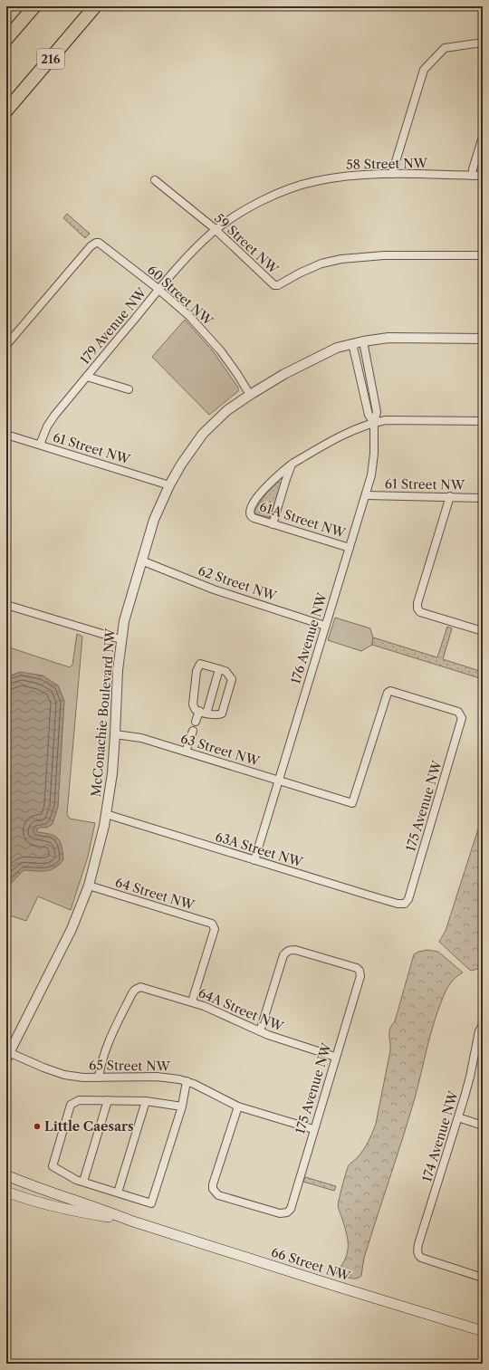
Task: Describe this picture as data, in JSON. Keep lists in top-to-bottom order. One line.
{"streets":{"highway":["216"],"main road":["66 Street NW"],"street":["58 Street NW","59 Street NW","60 Street NW","179 Avenue NW","61 Street NW","61A Street NW","62 Street NW","176 Avenue NW","McConachie Boulevard NW","63 Street NW","175 Avenue NW","63A Street NW","64 Street NW","64A Street NW","65 Street NW","174 Avenue NW"]},"crossings":[["58 Street NW","59 Street NW"],["58 Street NW","179 Avenue NW"],["59 Street NW","179 Avenue NW"],["60 Street NW","179 Avenue NW"],["60 Street NW","McConachie Boulevard NW"],["179 Avenue NW","61 Street NW"],["61 Street NW","176 Avenue NW"],["61 Street NW","McConachie Boulevard NW"],["61A Street NW","176 Avenue NW"],["62 Street NW","176 Avenue NW"],["62 Street NW","McConachie Boulevard NW"],["176 Avenue NW","McConachie Boulevard NW"],["176 Avenue NW","63 Street NW"],["176 Avenue NW","63A Street NW"],["McConachie Boulevard NW","63 Street NW"],["McConachie Boulevard NW","63A Street NW"],["McConachie Boulevard NW","64 Street NW"],["McConachie Boulevard NW","65 Street NW"],["63 Street NW","175 Avenue NW"],["175 Avenue NW","63A Street NW"],["175 Avenue NW","64A Street NW"],["175 Avenue NW","65 Street NW"],["64 Street NW","64A Street NW"],["64A Street NW","65 Street NW"]],"places":["Little Caesars"]}
